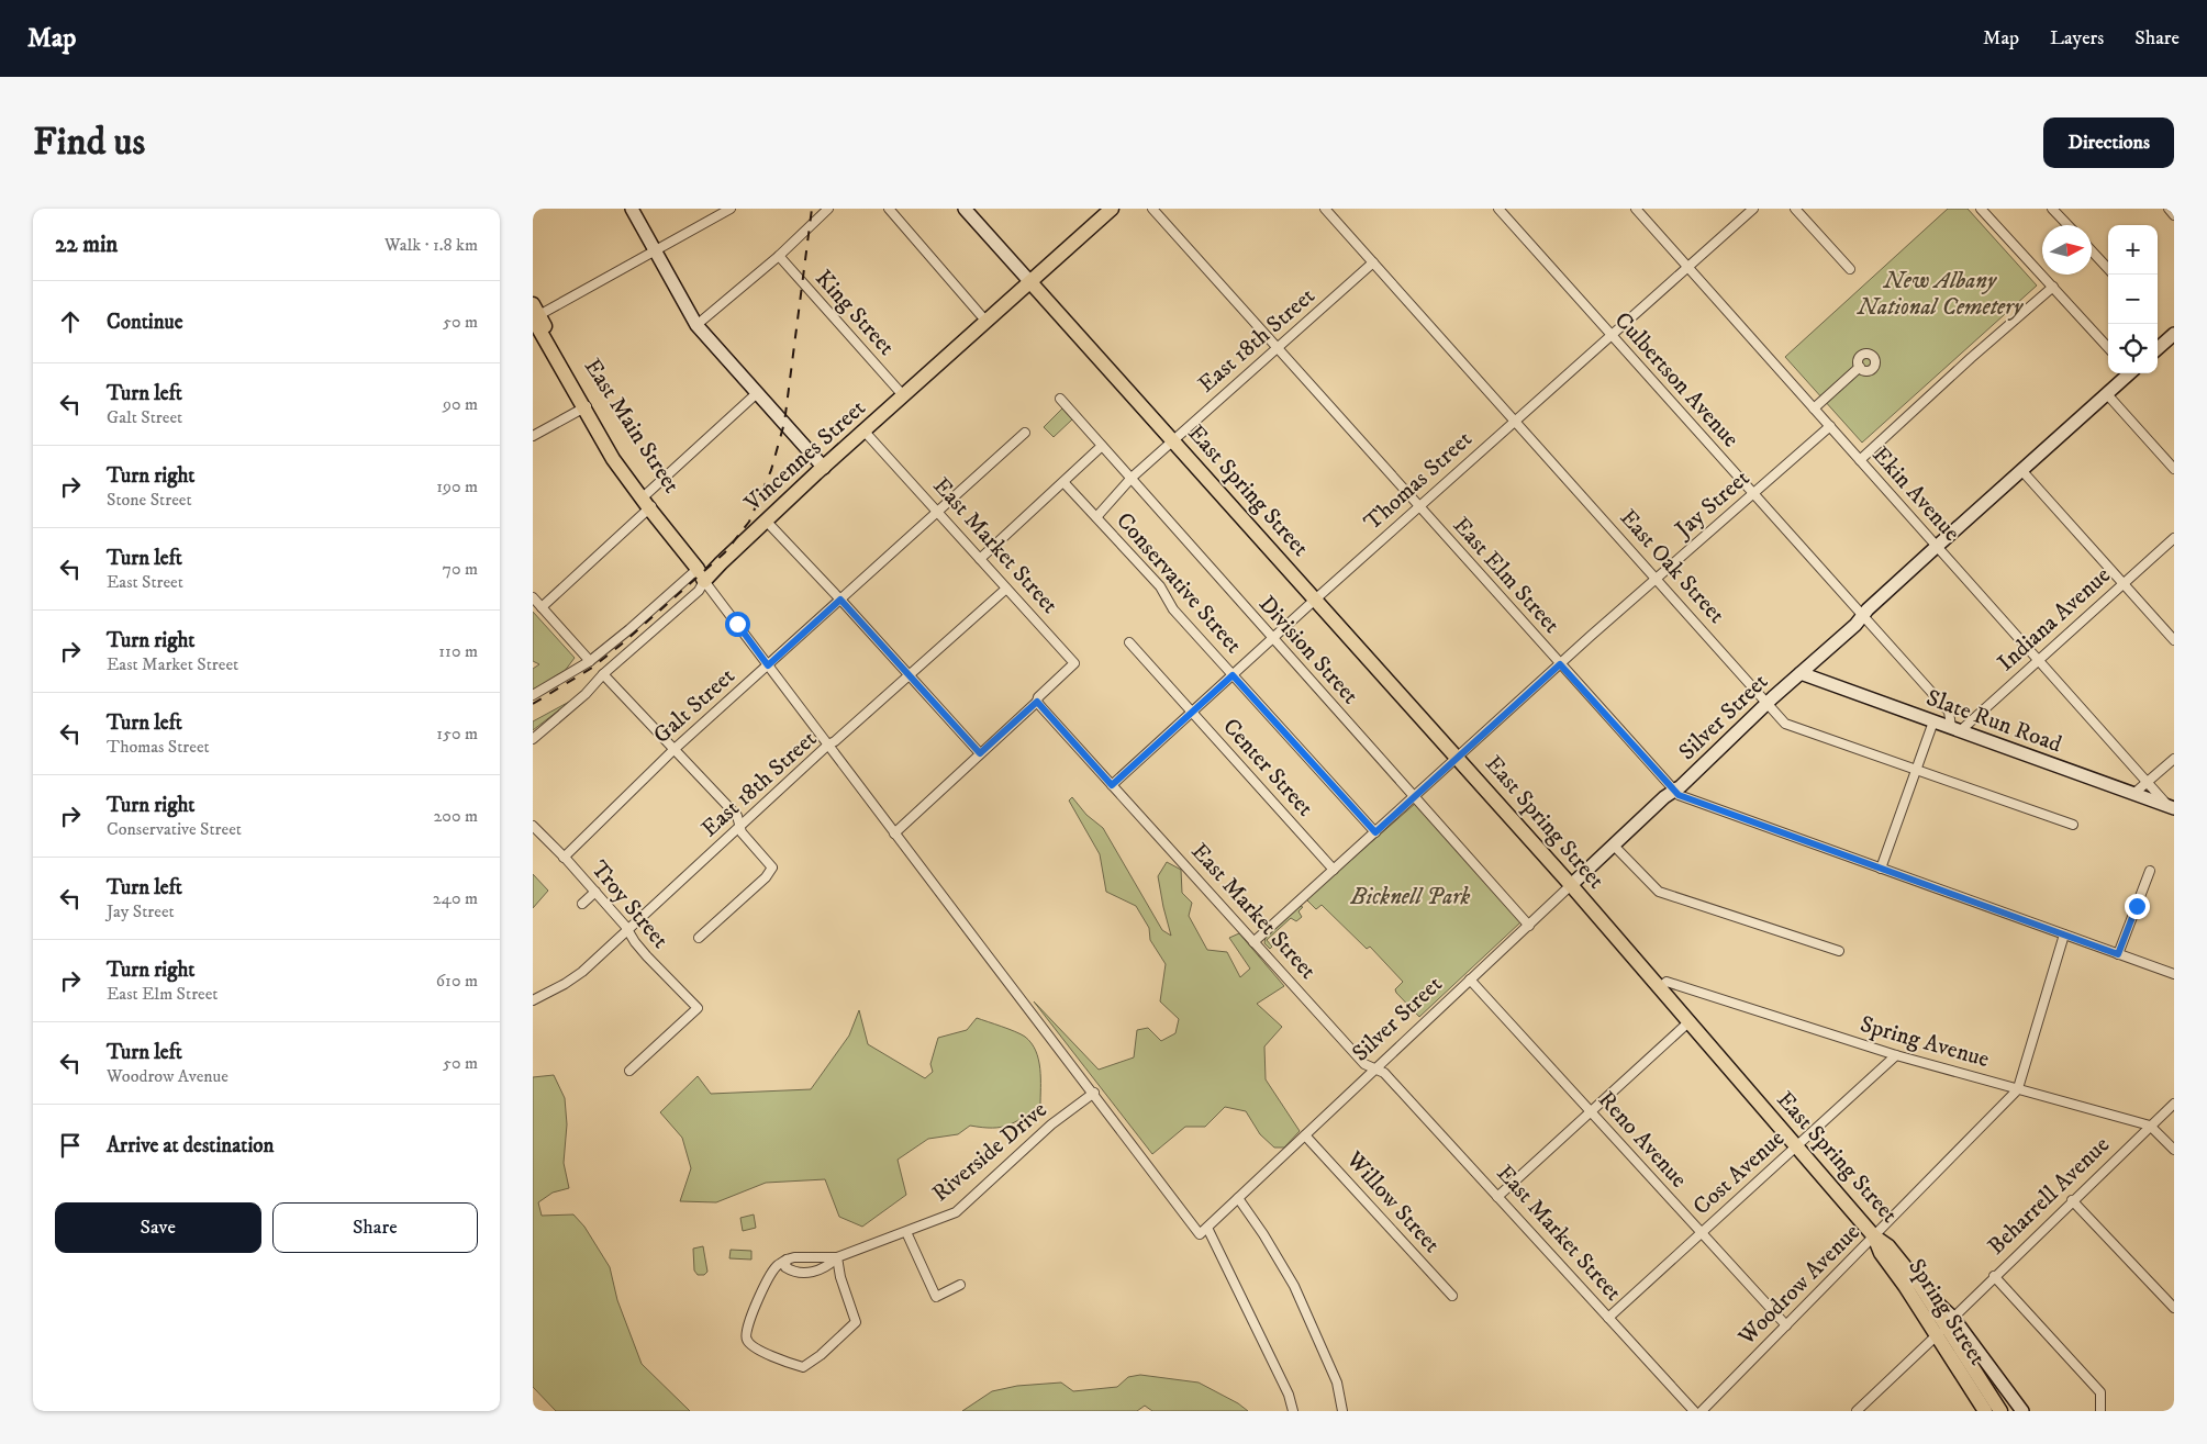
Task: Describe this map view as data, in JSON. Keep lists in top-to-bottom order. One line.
{"streets":{"main road":["East Main Street","Vincennes Street","East Spring Street","Silver Street","Slate Run Road","Spring Street"],"street":["King Street","East 18th Street","Culbertson Avenue","Thomas Street","Ekin Avenue","Jay Street","East Market Street","East Oak Street","East Elm Street","Conservative Street","Indiana Avenue","Division Street","Galt Street","Center Street","Troy Street","Spring Avenue","Reno Avenue","Riverside Drive","Cost Avenue","Beharrell Avenue","Willow Street","Woodrow Avenue"]},"crossings":[["King Street","Vincennes Street"],["East 18th Street","East Spring Street"],["East 18th Street","East Market Street"],["East 18th Street","East Oak Street"],["East 18th Street","East Elm Street"],["East 18th Street","Conservative Street"],["East 18th Street","Division Street"],["East 18th Street","Troy Street"],["Culbertson Avenue","Thomas Street"],["Culbertson Avenue","Jay Street"],["Culbertson Avenue","Indiana Avenue"],["Culbertson Avenue","Silver Street"],["Culbertson Avenue","Slate Run Road"],["East Main Street","Vincennes Street"],["Vincennes Street","East Spring Street"],["Vincennes Street","East Market Street"],["Thomas Street","East Spring Street"],["Thomas Street","Ekin Avenue"],["Thomas Street","East Market Street"],["Thomas Street","East Oak Street"],["Thomas Street","East Elm Street"],["Thomas Street","Conservative Street"],["Thomas Street","Division Street"],["Thomas Street","Center Street"],["East Spring Street","Jay Street"],["East Spring Street","Silver Street"],["East Spring Street","Spring Avenue"],["East Spring Street","Cost Avenue"],["East Spring Street","Beharrell Avenue"],["East Spring Street","Woodrow Avenue"],["East Spring Street","Spring Street"],["Ekin Avenue","Jay Street"],["Ekin Avenue","Indiana Avenue"],["Ekin Avenue","Silver Street"],["Ekin Avenue","Slate Run Road"],["Jay Street","East Market Street"],["Jay Street","East Oak Street"],["Jay Street","East Elm Street"],["Jay Street","Conservative Street"],["Jay Street","Division Street"],["Jay Street","Center Street"],["East Market Street","Galt Street"],["East Market Street","Silver Street"],["East Market Street","Cost Avenue"],["East Oak Street","Silver Street"],["East Elm Street","Silver Street"],["East Elm Street","Woodrow Avenue"],["Indiana Avenue","Slate Run Road"],["Division Street","Silver Street"],["Galt Street","Troy Street"],["Silver Street","Slate Run Road"],["Silver Street","Reno Avenue"],["Silver Street","Willow Street"],["Spring Avenue","Cost Avenue"],["Spring Avenue","Beharrell Avenue"],["Spring Avenue","Woodrow Avenue"],["Reno Avenue","Cost Avenue"],["Reno Avenue","Woodrow Avenue"],["Beharrell Avenue","Spring Street"],["Woodrow Avenue","Spring Street"]],"parks":["New Albany National Cemetery","Bicknell Park"],"north":"right","page":{"header":"Map","nav":["Map","Layers","Share"],"buttons":["Directions",["Save","Share"]],"title":"Find us","heading":["22 min","Walk · 1.8 km"],"map_buttons":["+","−"],"list":[["Continue","50 m"],["Turn left","Galt Street","90 m"],["Turn right","Stone Street","190 m"],["Turn left","East Street","70 m"],["Turn right","East Market Street","110 m"],["Turn left","Thomas Street","150 m"],["Turn right","Conservative Street","200 m"],["Turn left","Jay Street","240 m"],["Turn right","East Elm Street","610 m"],["Turn left","Woodrow Avenue","50 m"],"Arrive at destination"]}}
